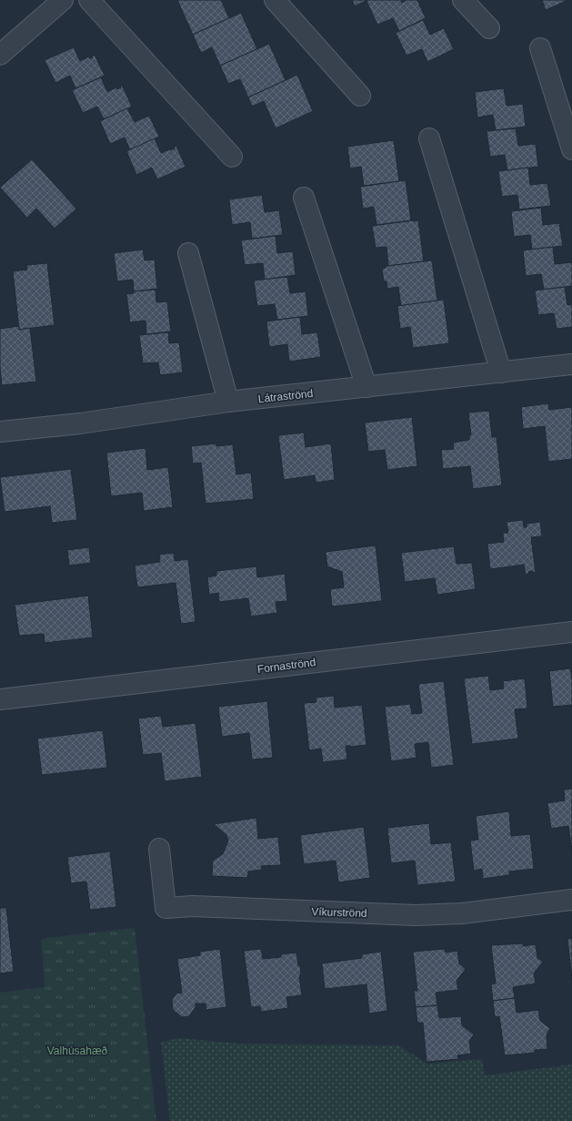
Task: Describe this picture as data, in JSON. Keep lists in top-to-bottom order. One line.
{"streets":{"street":["Látraströnd","Fornaströnd","Víkurströnd"]},"parks":["Valhúsahæð"]}
